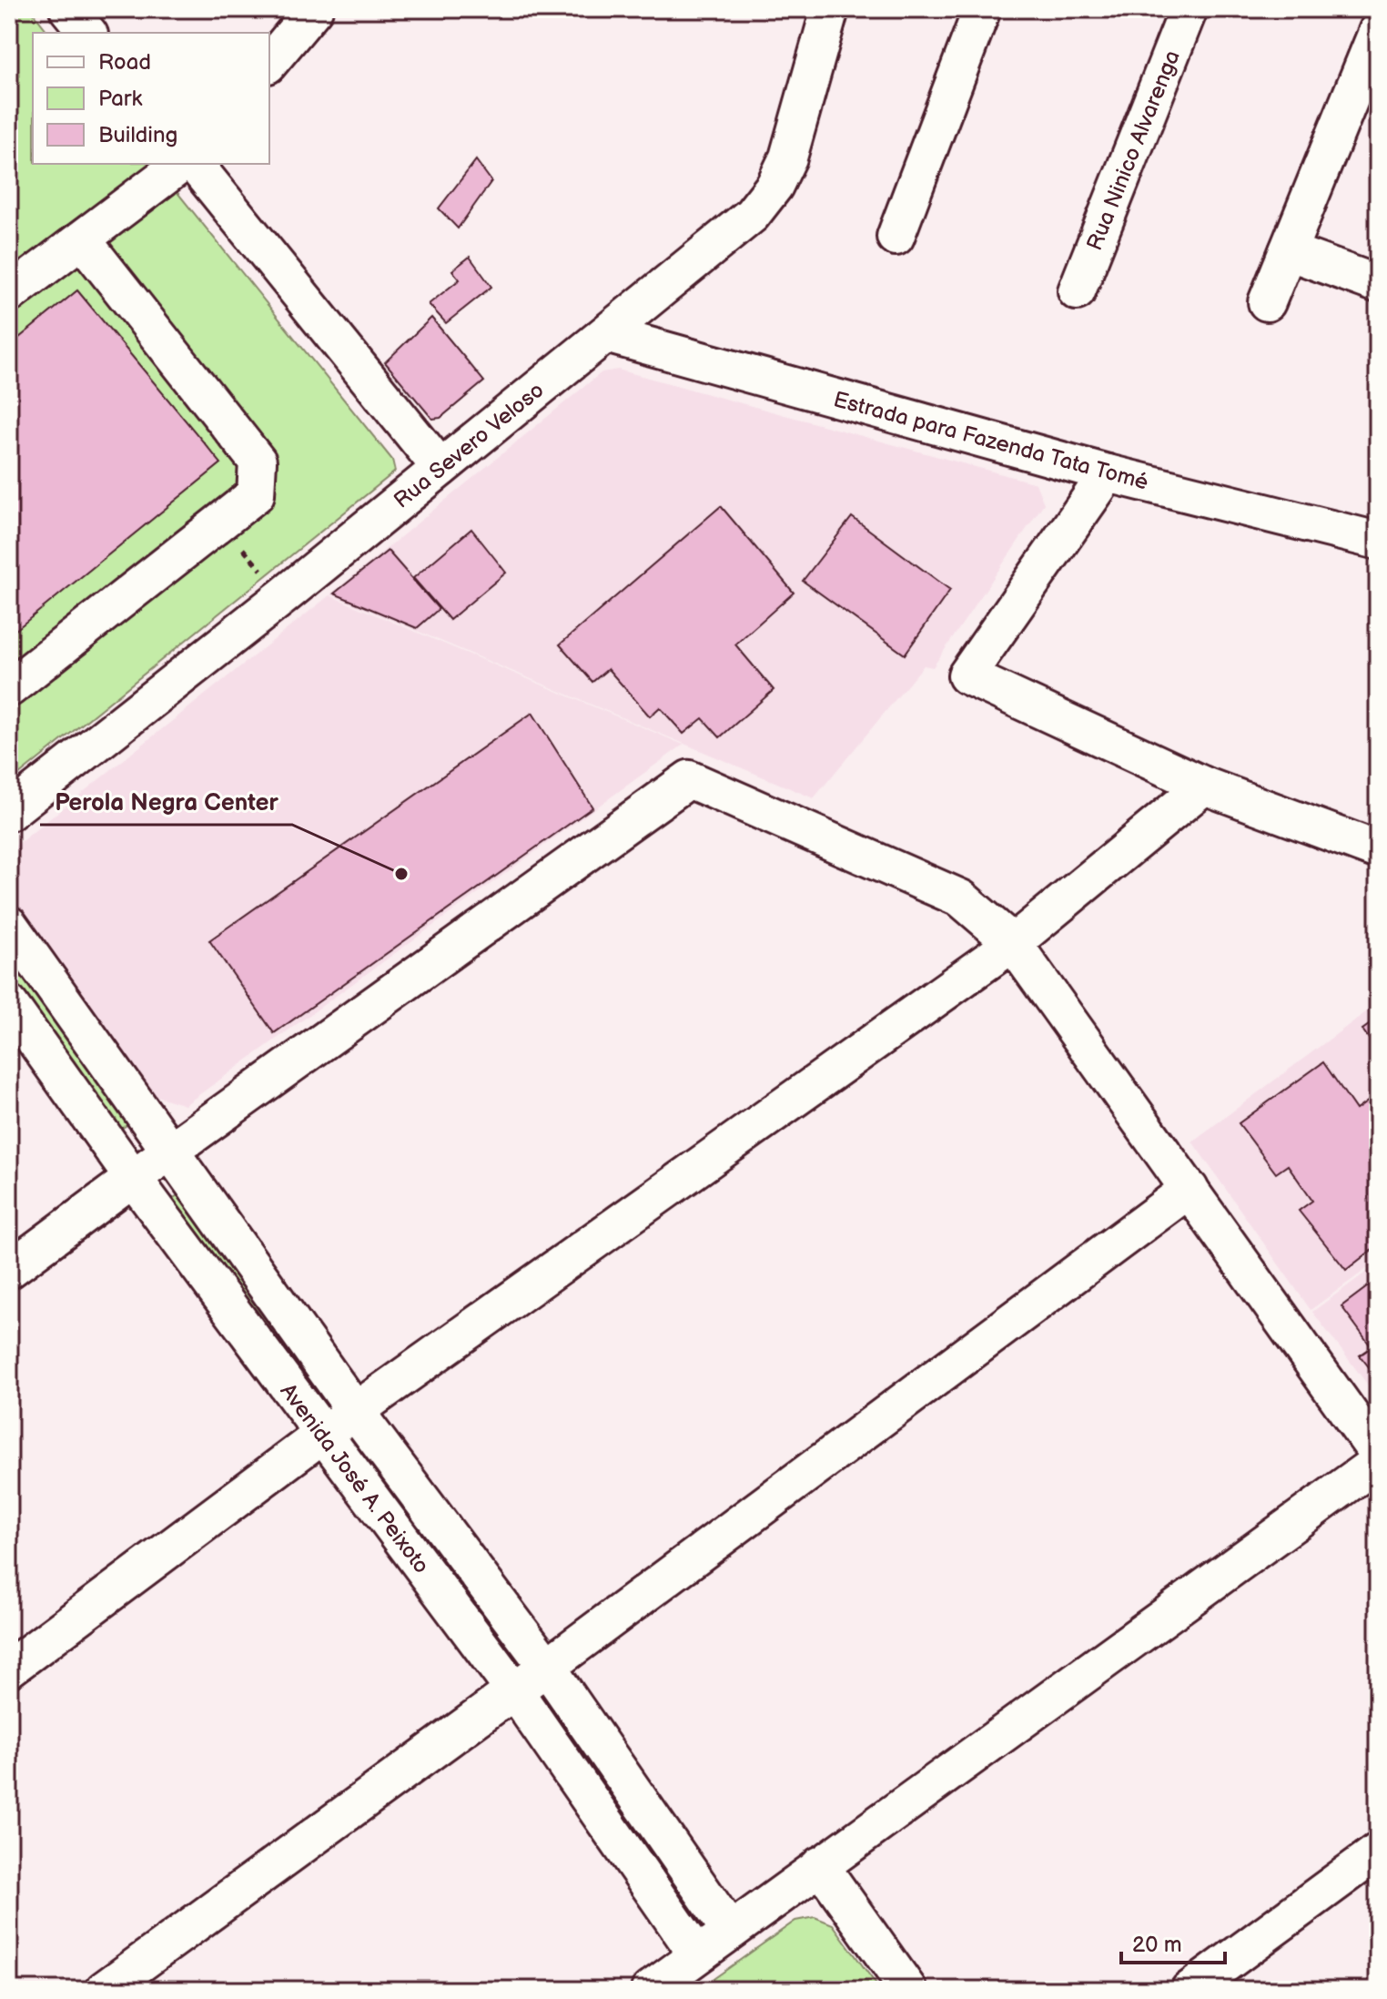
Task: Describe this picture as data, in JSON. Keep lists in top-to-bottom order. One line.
{"streets":{"street":["Rua Ninico Alvarenga","Estrada para Fazenda Tata Tomé","Rua Severo Veloso","Avenida José A. Peixoto"]},"crossings":[["Estrada para Fazenda Tata Tomé","Rua Severo Veloso"]],"places":["Perola Negra Center"],"legend":["Road","Park","Building"],"scale_bar":"20 m"}
